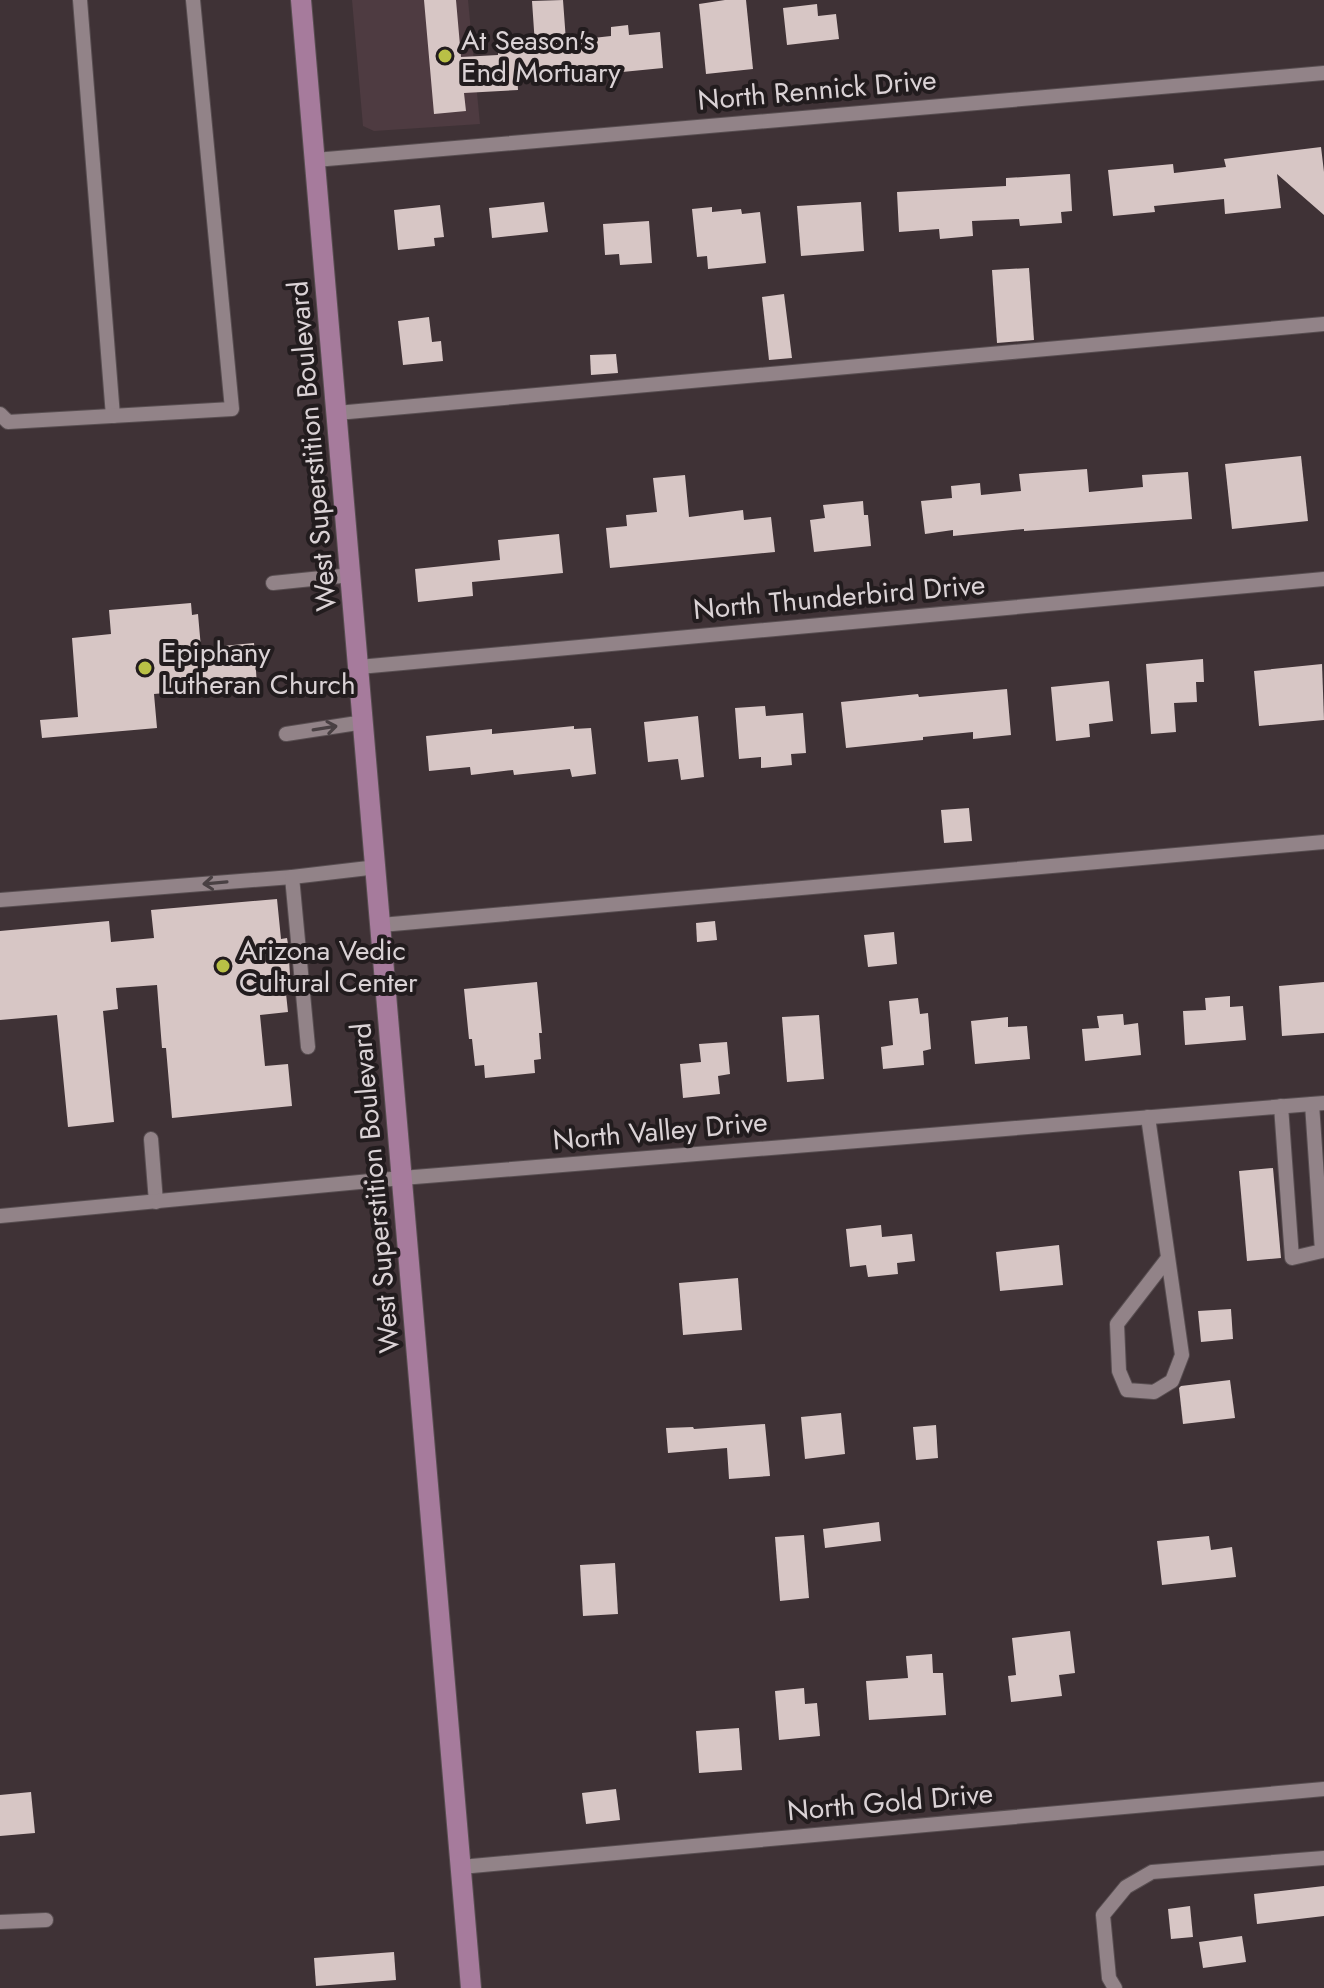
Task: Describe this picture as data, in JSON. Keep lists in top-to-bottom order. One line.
{"streets":{"main road":["West Superstition Boulevard"],"street":["North Rennick Drive","North Thunderbird Drive","North Valley Drive","North Gold Drive"]},"crossings":[["North Rennick Drive","West Superstition Boulevard"],["West Superstition Boulevard","North Thunderbird Drive"],["West Superstition Boulevard","North Valley Drive"],["West Superstition Boulevard","North Gold Drive"]],"places":["At Season's End Mortuary","Epiphany Lutheran Church","Arizona Vedic Cultural Center"]}
